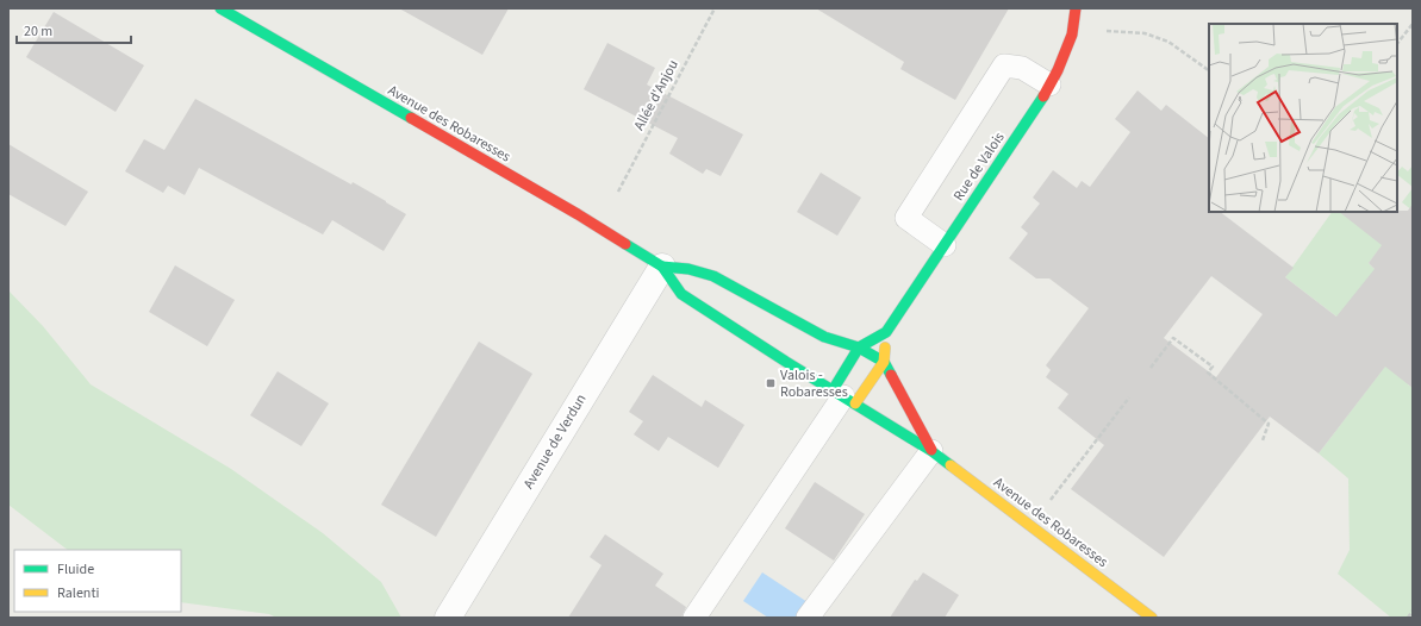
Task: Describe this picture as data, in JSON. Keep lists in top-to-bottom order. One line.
{"streets":{"street":["Avenue des Robaresses","Rue de Valois","Avenue de Verdun"],"path":["Allée d'Anjou"]},"crossings":[["Avenue des Robaresses","Avenue de Verdun"]],"places":{"transit":["Valois - Robaresses"]},"legend":["Fluide","Ralenti"],"scale_bar":"20 m"}
